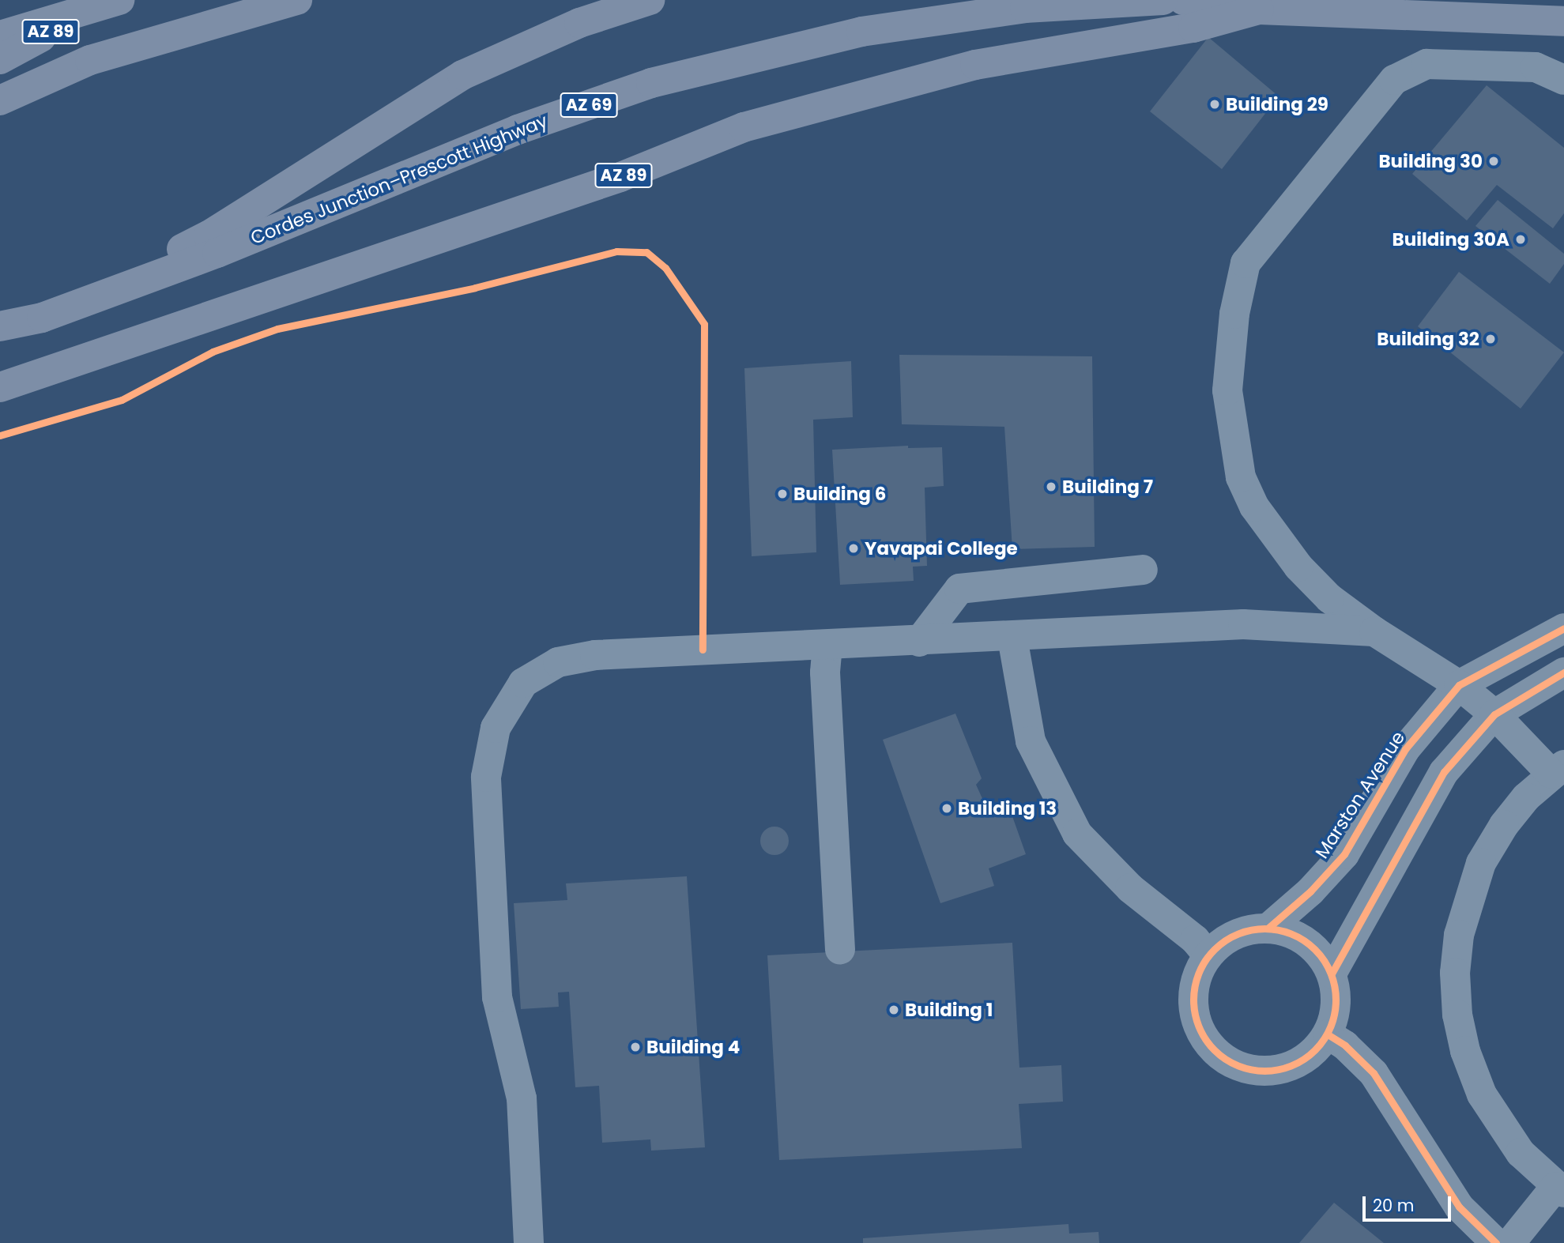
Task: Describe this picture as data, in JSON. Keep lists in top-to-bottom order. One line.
{"streets":{"main road":["AZ 89","AZ 69","Cordes Junction–Prescott Highway"],"street":["Marston Avenue"]},"places":["Building 29","Building 30","Building 30A","Building 32","Building 7","Building 6","Yavapai College","Building 13","Building 1","Building 4"],"scale_bar":"20 m"}
